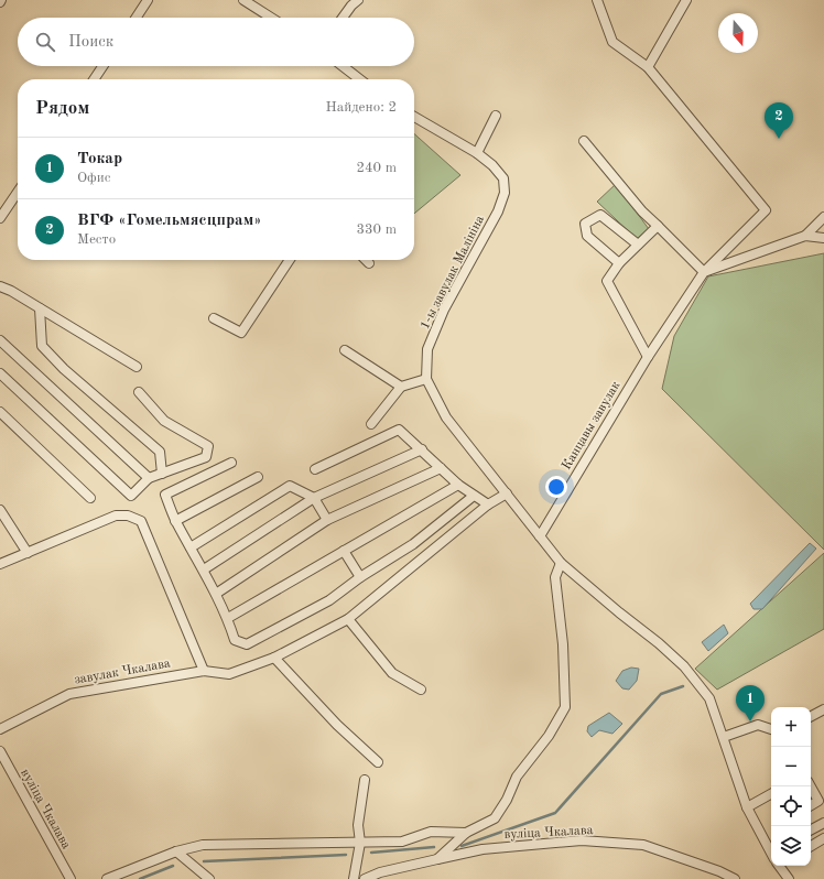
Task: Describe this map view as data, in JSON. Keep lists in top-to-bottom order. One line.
{"streets":{"street":["1-ы завулак Малініна","Канцавы завулак","завулак Чкалава","вуліца Чкалава"]},"north":"bottom","page":{"search":"Поиск","heading":["Рядом","Найдено: 2"],"pins":["2","1"],"list":[{"mark":"1","name":"Токар","note":"Офис","value":"240 m"},{"mark":"2","name":"ВГФ «Гомельмясцпрам»","note":"Место","value":"330 m"}],"map_buttons":["+","−"]}}
